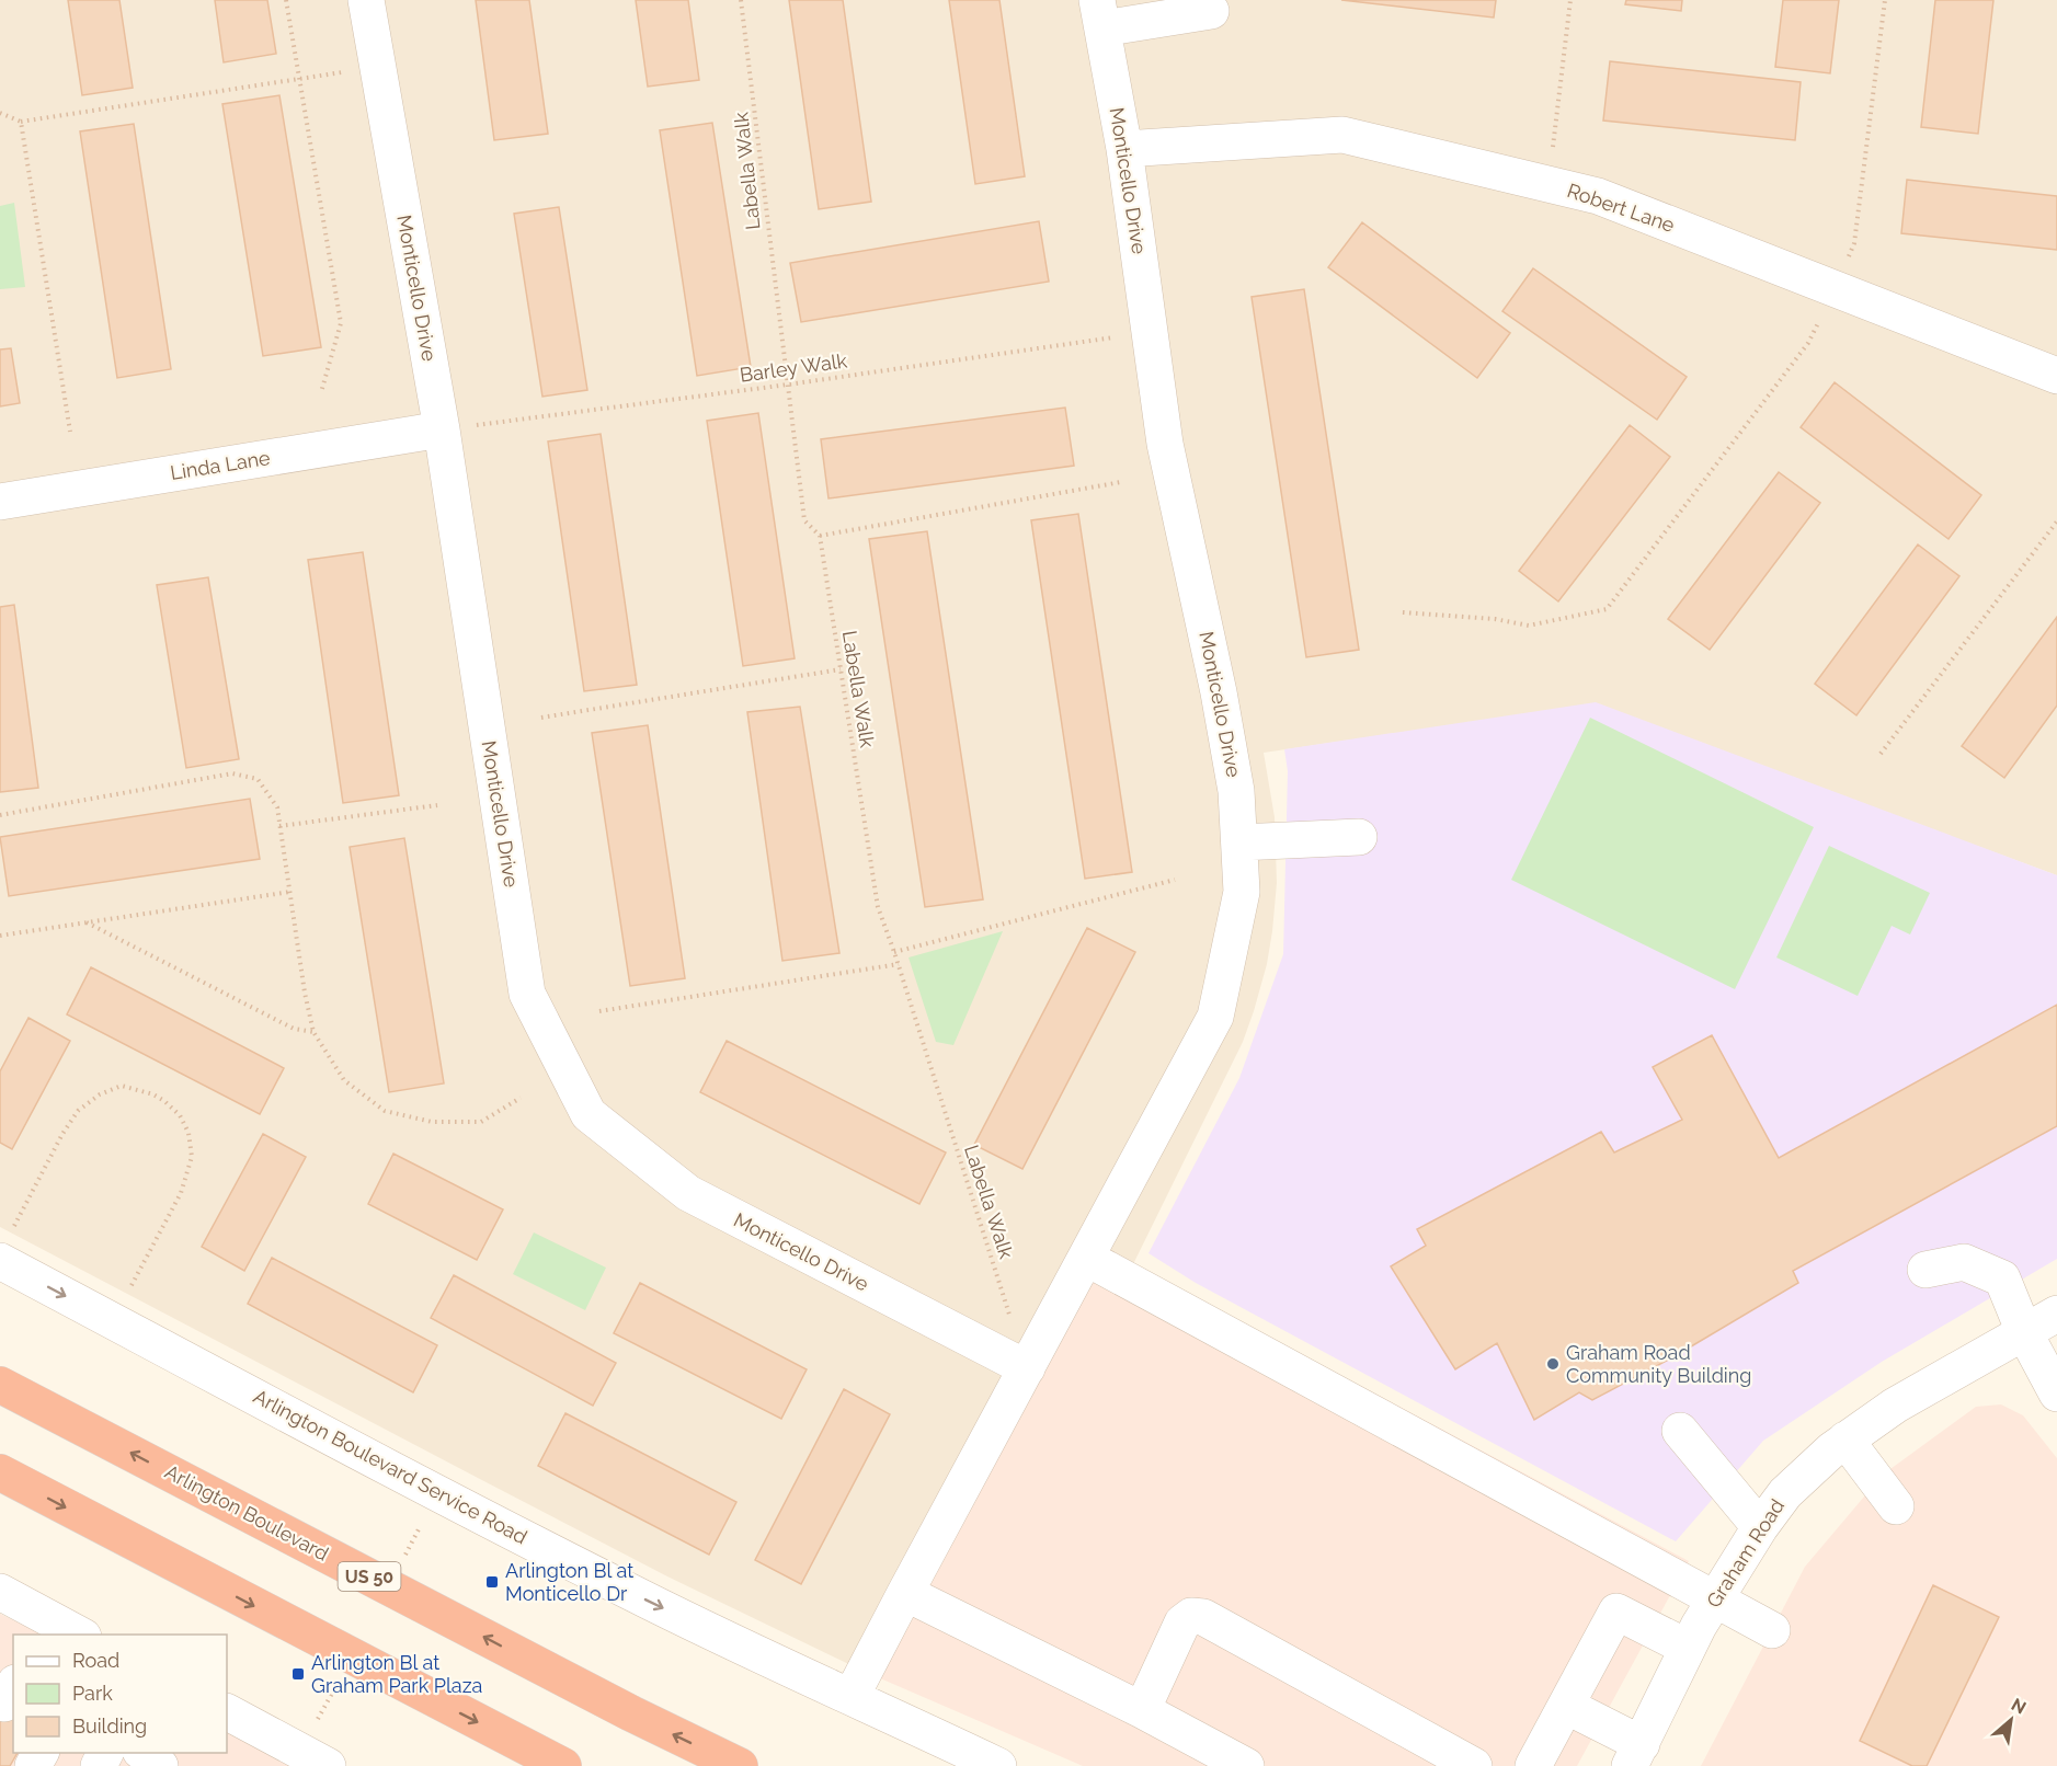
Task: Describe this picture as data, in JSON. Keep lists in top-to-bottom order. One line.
{"streets":{"highway":["Arlington Boulevard","US 50"],"street":["Monticello Drive","Robert Lane","Linda Lane","Arlington Boulevard Service Road","Graham Road"],"path":["Labella Walk","Barley Walk"]},"crossings":[["Labella Walk","Monticello Drive"],["Labella Walk","Barley Walk"],["Monticello Drive","Robert Lane"],["Monticello Drive","Barley Walk"],["Monticello Drive","Linda Lane"],["Monticello Drive","Arlington Boulevard Service Road"],["Barley Walk","Linda Lane"]],"one_way":["Arlington Boulevard Service Road"],"places":{"other":["Graham Road Community Building"],"transit":["Arlington Bl at Monticello Dr","Arlington Bl at Graham Park Plaza"]},"legend":["Road","Park","Building"],"north":"top right"}
